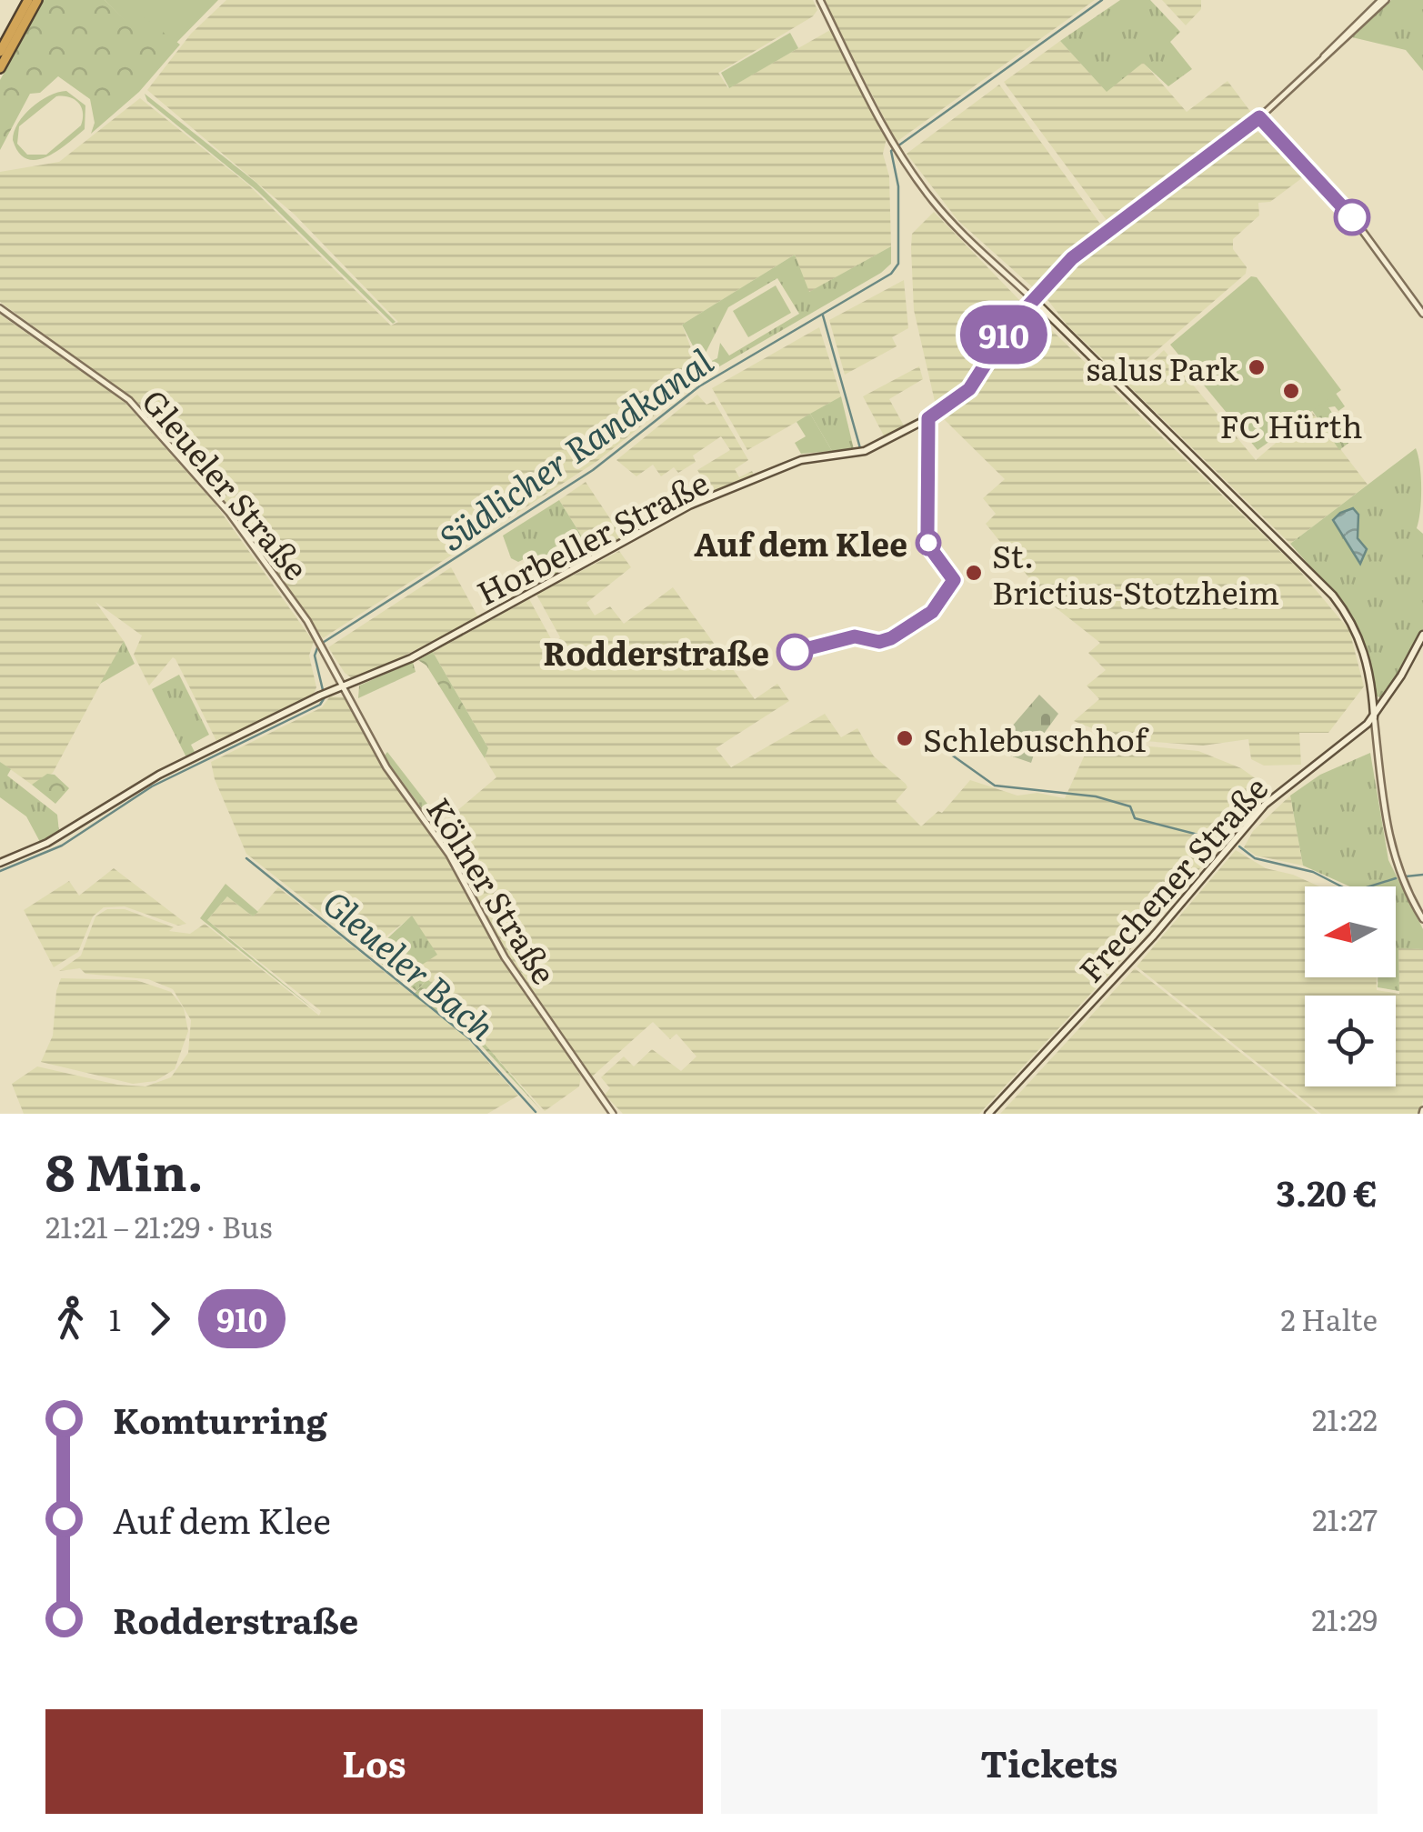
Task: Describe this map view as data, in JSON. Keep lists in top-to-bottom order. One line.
{"streets":{"main road":["Horbeller Straße","Frechener Straße"],"street":["Gleueler Straße","Kölner Straße"]},"crossings":[["Gleueler Straße","Horbeller Straße"],["Gleueler Straße","Kölner Straße"],["Horbeller Straße","Kölner Straße"]],"water":["Südlicher Randkanal","Gleueler Bach"],"places":["salus Park","FC Hürth","Auf dem Klee","St. Brictius-Stotzheim","Rodderstraße","Schlebuschhof"],"lines":["bus line 910"],"north":"left","page":{"on_map":"910","heading":["8 Min.","21:21 – 21:29 · Bus","3.20 €"],"legs":["1","910","2 Halte"],"list":[{"name":"Komturring","value":"21:22"},{"name":"Auf dem Klee","value":"21:27"},{"name":"Rodderstraße","value":"21:29"}],"buttons":["Los","Tickets"]}}
